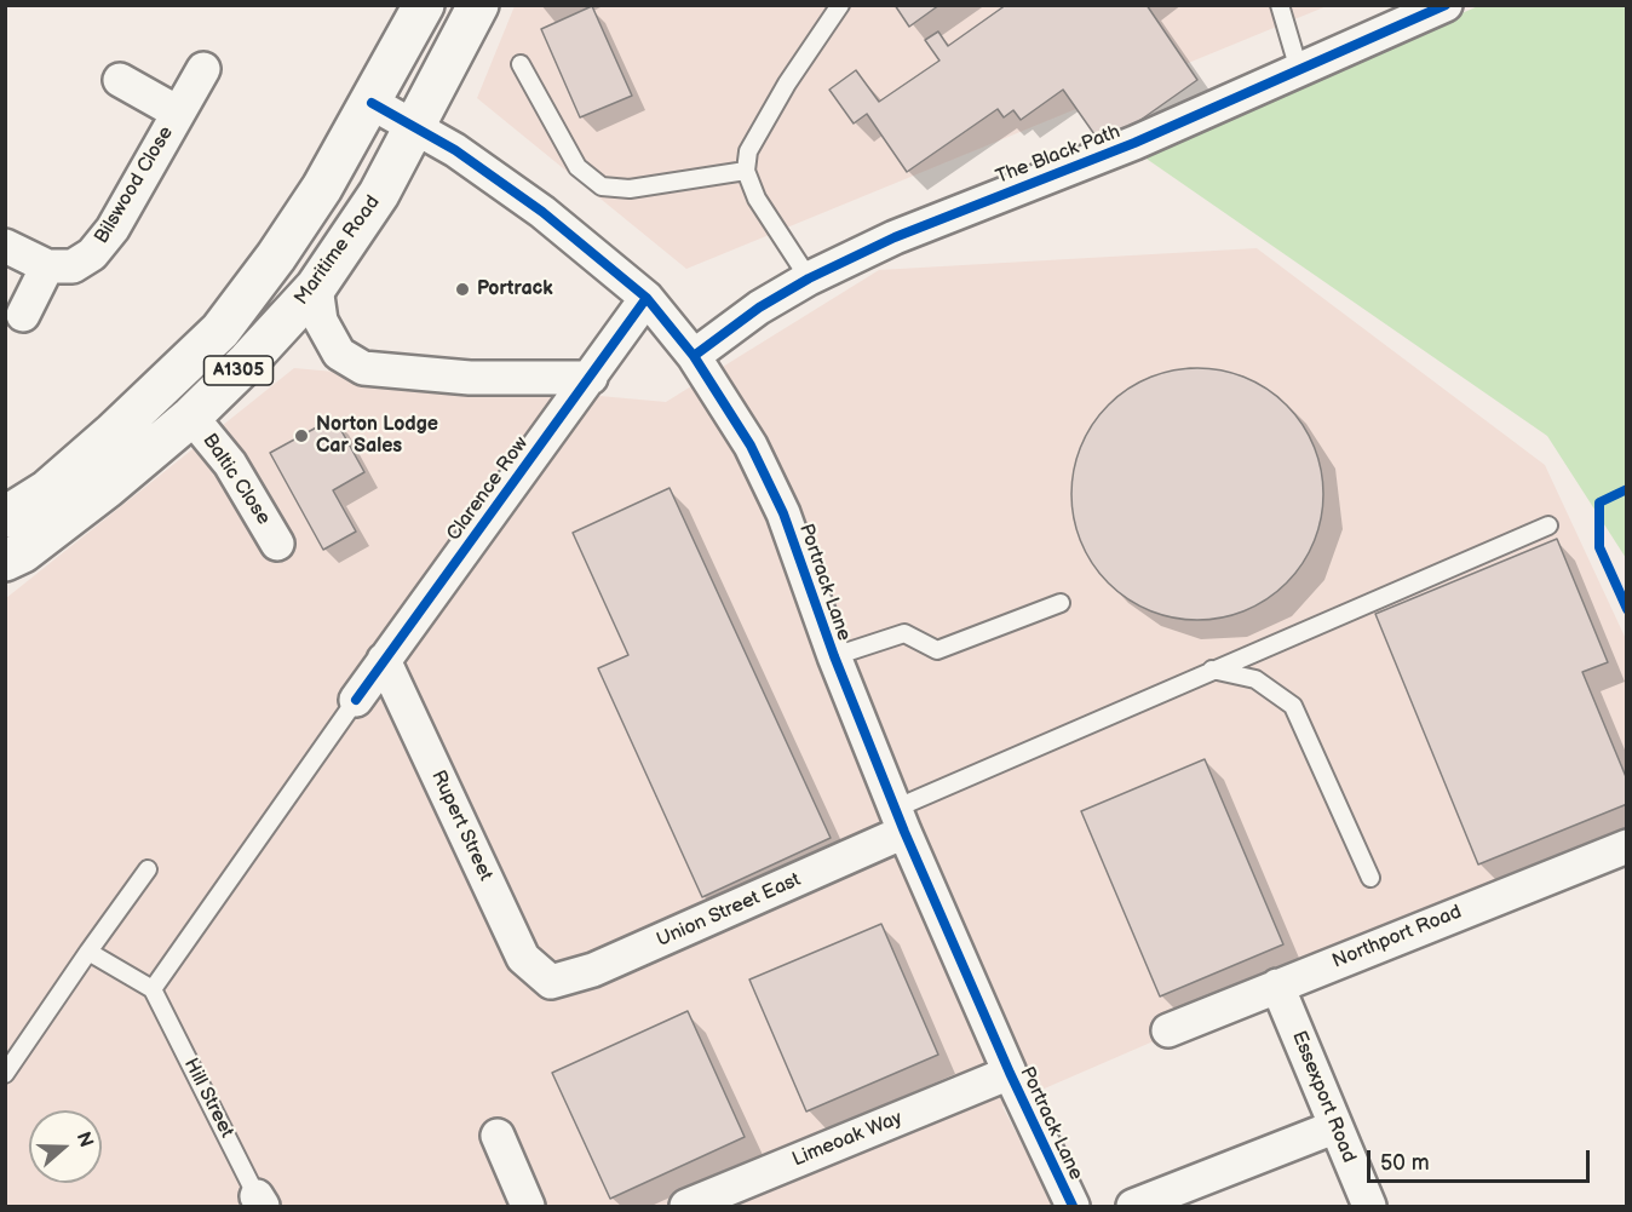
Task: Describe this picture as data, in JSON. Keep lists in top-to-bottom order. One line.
{"streets":{"main road":["Maritime Road","A1305"],"street":["The Black Path","Bilswood Close","Baltic Close","Clarence Row","Portrack Lane","Rupert Street","Union Street East","Northport Road","Essexport Road","Limeoak Way"],"lane":["Hill Street"]},"crossings":[["The Black Path","Portrack Lane"],["Maritime Road","Baltic Close"],["Maritime Road","Portrack Lane"],["A1305","Portrack Lane"],["Clarence Row","Portrack Lane"],["Clarence Row","Rupert Street"],["Clarence Row","Hill Street"],["Portrack Lane","Union Street East"],["Portrack Lane","Limeoak Way"],["Rupert Street","Union Street East"],["Northport Road","Essexport Road"]],"places":["Portrack","Norton Lodge Car Sales"],"scale_bar":"50 m","north":"right"}
